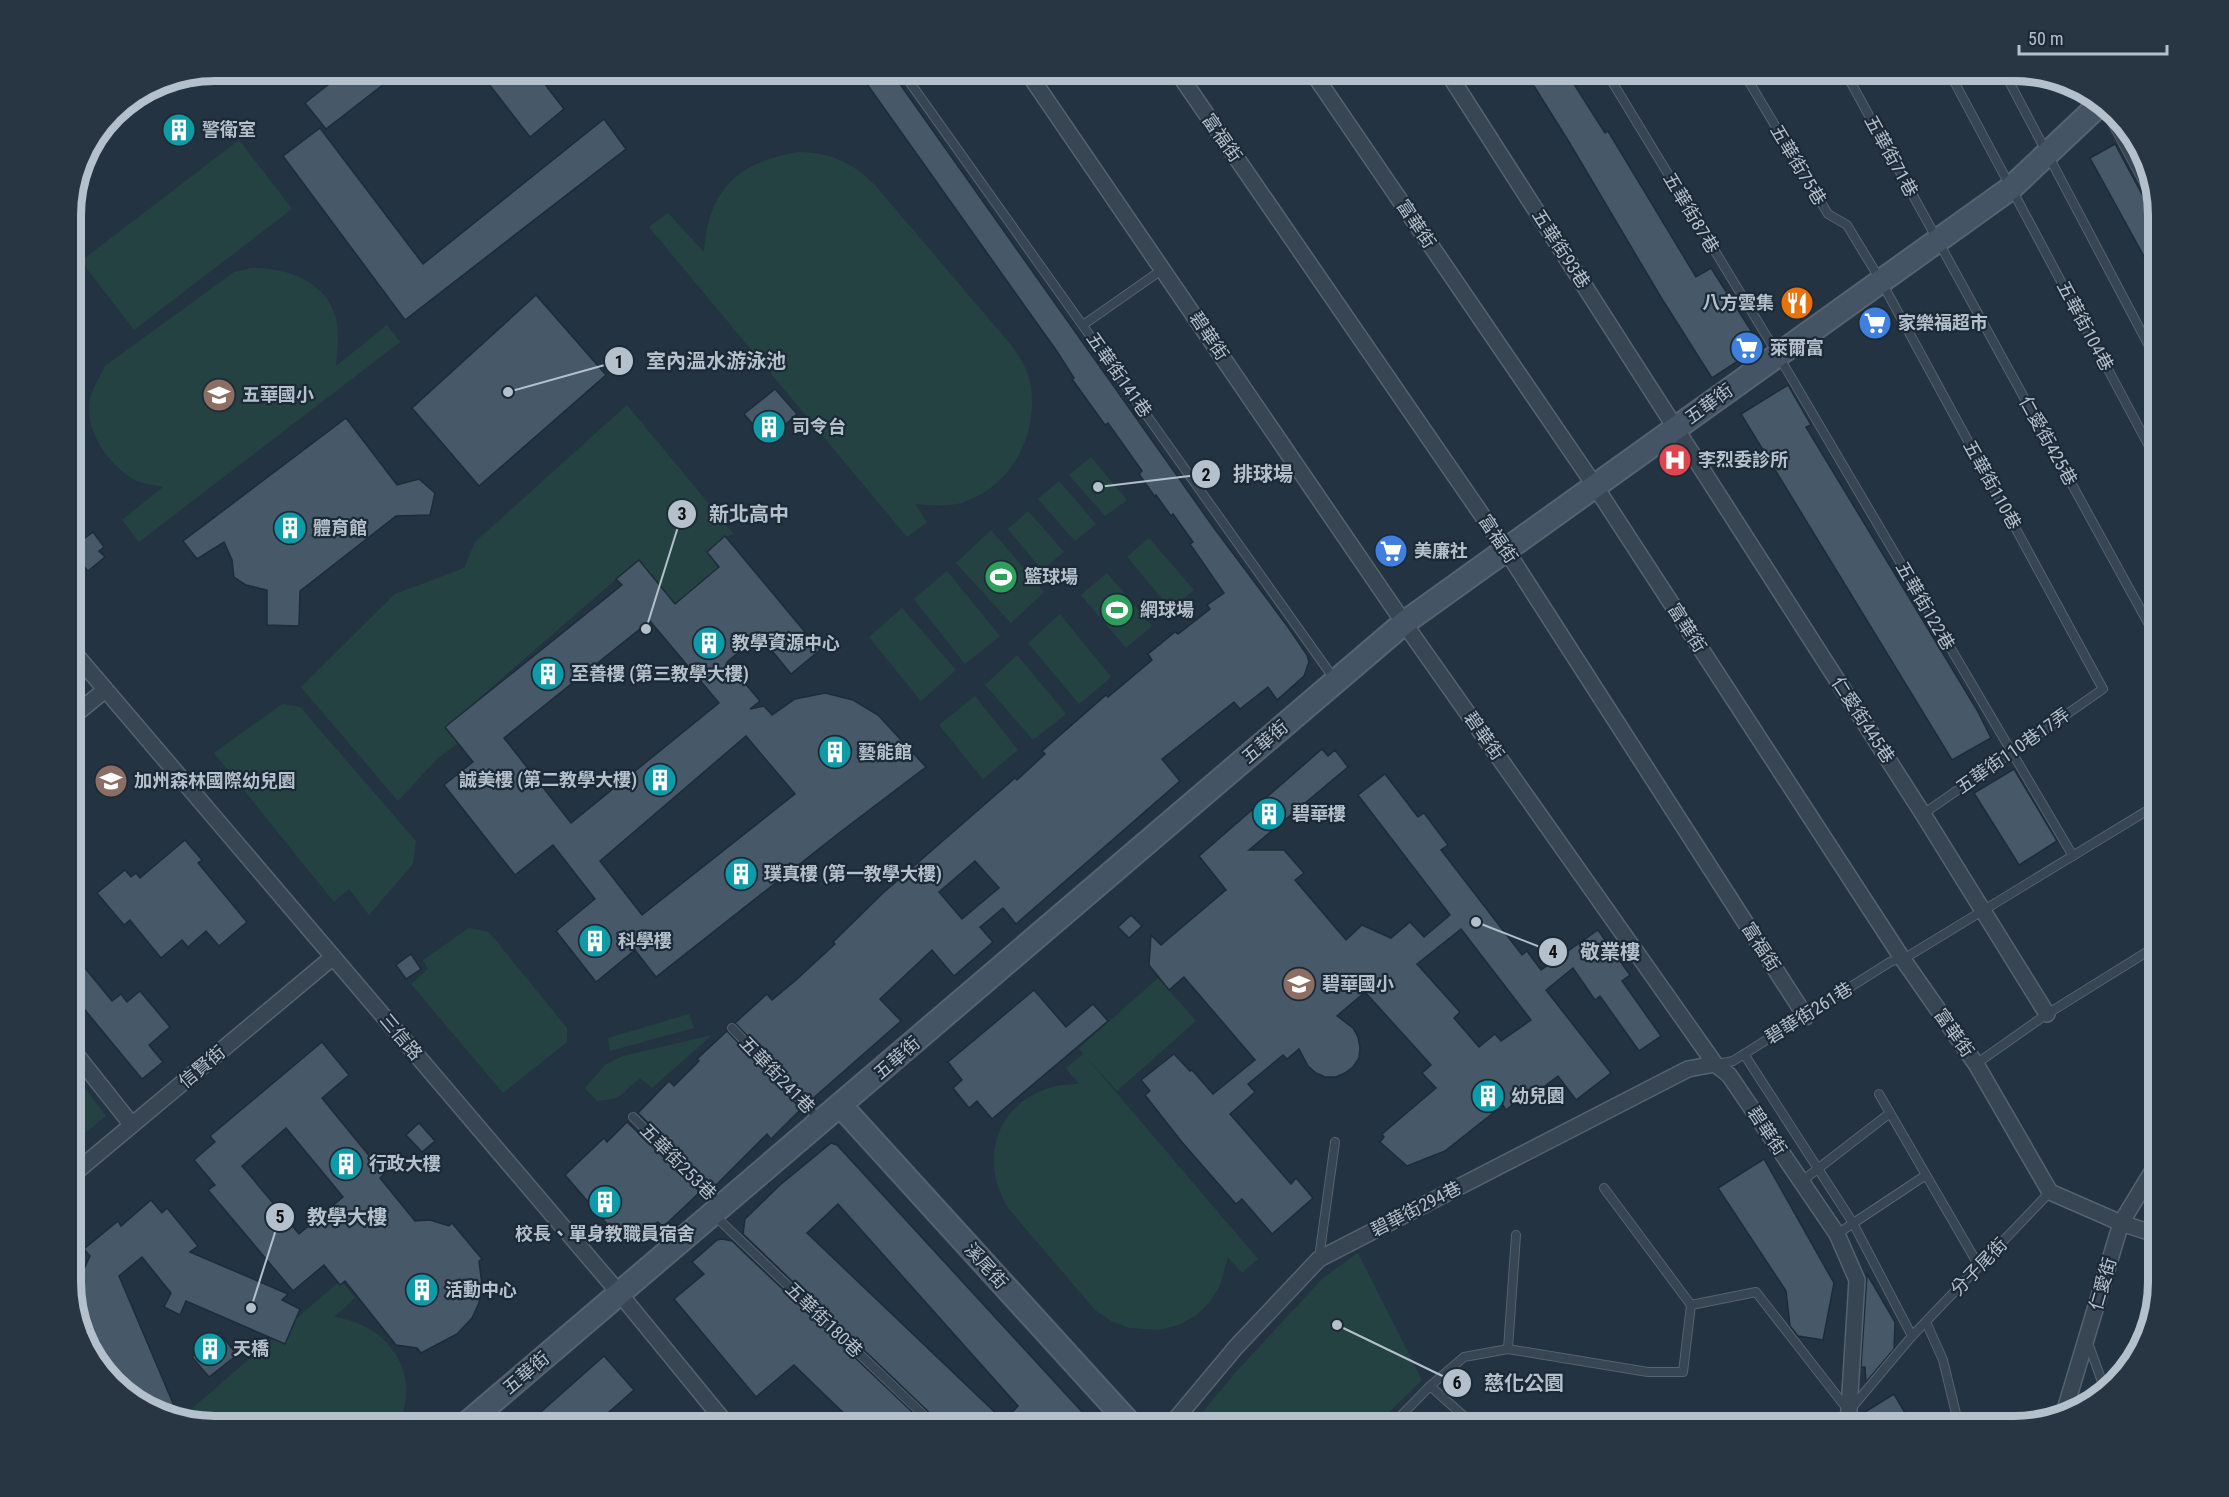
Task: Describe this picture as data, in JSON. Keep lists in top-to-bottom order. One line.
{"streets":{"street":["富福街","富華街","五華街93巷","碧華街","五華街","仁愛街445巷","三信路","信賢街","碧華街294巷","溪尾街","仁愛街"],"lane":["五華街71巷","五華街75巷","五華街87巷","五華街104巷","五華街141巷","仁愛街425巷","五華街110巷","五華街122巷","五華街110巷17弄","碧華街261巷","五華街241巷","五華街253巷","分子尾街","五華街180巷"]},"crossings":[["富福街","五華街"],["富福街","碧華街261巷"],["五華街71巷","五華街"],["五華街71巷","仁愛街425巷"],["五華街75巷","五華街"],["五華街75巷","五華街110巷"],["五華街87巷","五華街"],["五華街87巷","五華街122巷"],["富華街","五華街"],["富華街","碧華街261巷"],["富華街","分子尾街"],["五華街93巷","五華街"],["五華街93巷","仁愛街445巷"],["五華街104巷","五華街"],["碧華街","五華街"],["碧華街","碧華街261巷"],["碧華街","碧華街294巷"],["五華街141巷","五華街"],["五華街","仁愛街425巷"],["五華街","五華街110巷"],["五華街","五華街122巷"],["五華街","仁愛街445巷"],["五華街","三信路"],["五華街","五華街241巷"],["五華街","五華街253巷"],["五華街","溪尾街"],["五華街","五華街180巷"],["五華街110巷","五華街110巷17弄"],["五華街122巷","五華街110巷17弄"],["五華街122巷","碧華街261巷"],["仁愛街445巷","五華街110巷17弄"],["仁愛街445巷","碧華街261巷"],["碧華街261巷","碧華街294巷"],["三信路","信賢街"],["五華街253巷","五華街180巷"]],"places":{"building":["警衛室","司令台","體育館","教學資源中心","至善樓 (第三教學大樓)","藝能館","誠美樓 (第二教學大樓)","碧華樓","璞真樓 (第一教學大樓)","科學樓","幼兒園","行政大樓","校長、單身教職員宿舍","活動中心","天橋"],"restaurant":["八方雲集"],"supermarket":["家樂福超市","萊爾富","美廉社"],"other":["室內溫水游泳池","排球場","新北高中","敬業樓","教學大樓","慈化公園"],"school or university":["五華國小","加州森林國際幼兒園","碧華國小"],"hospital":["李烈委診所"],"sports":["籃球場","網球場"]},"scale_bar":"50 m"}
